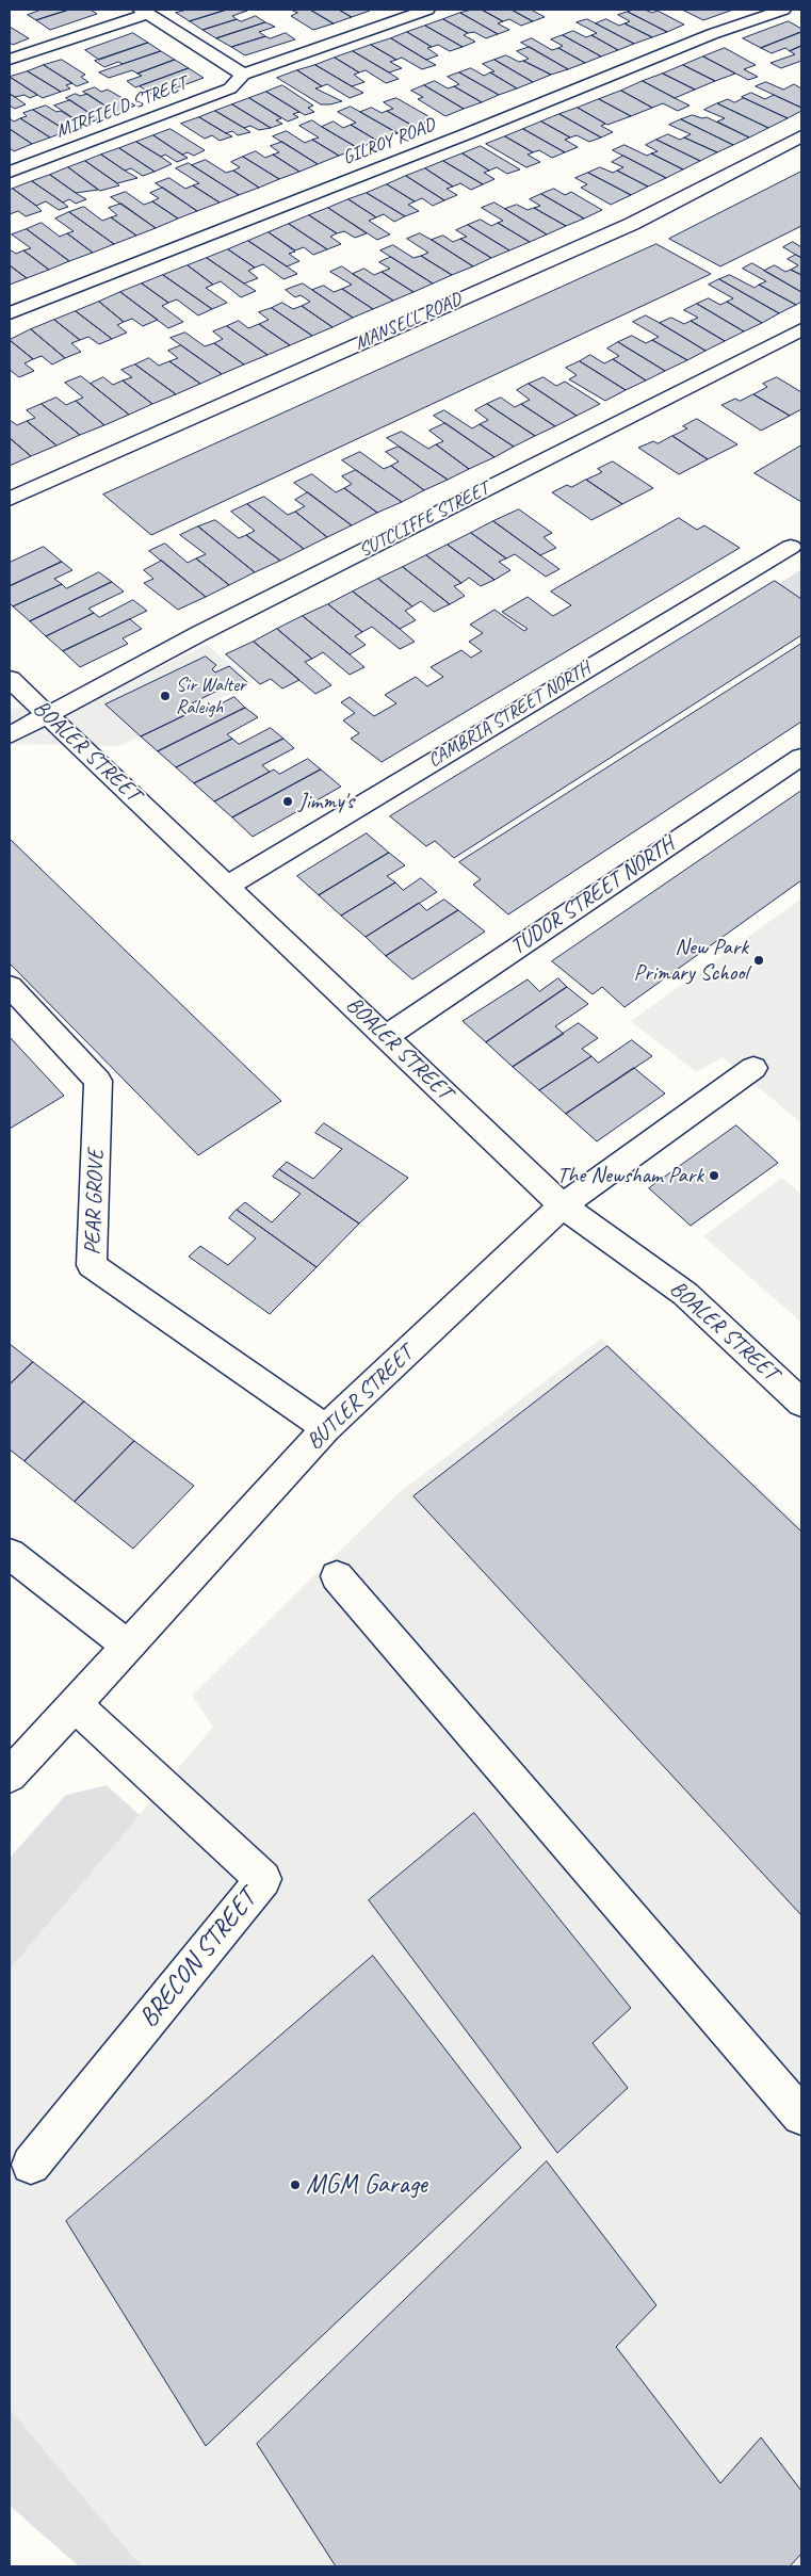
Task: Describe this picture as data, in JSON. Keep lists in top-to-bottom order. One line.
{"streets":{"street":["MIRFIELD STREET","GILROY ROAD","MANSELL ROAD","SUTCLIFFE STREET","CAMBRIA STREET NORTH","BOALER STREET","TUDOR STREET NORTH","PEAR GROVE","BUTLER STREET","BRECON STREET"]},"crossings":[["SUTCLIFFE STREET","BOALER STREET"],["CAMBRIA STREET NORTH","BOALER STREET"],["BOALER STREET","TUDOR STREET NORTH"],["BOALER STREET","BUTLER STREET"],["PEAR GROVE","BUTLER STREET"],["BUTLER STREET","BRECON STREET"]],"places":["Sir Walter Raleigh","Jimmy's","New Park Primary School","The Newsham Park","MGM Garage"]}
